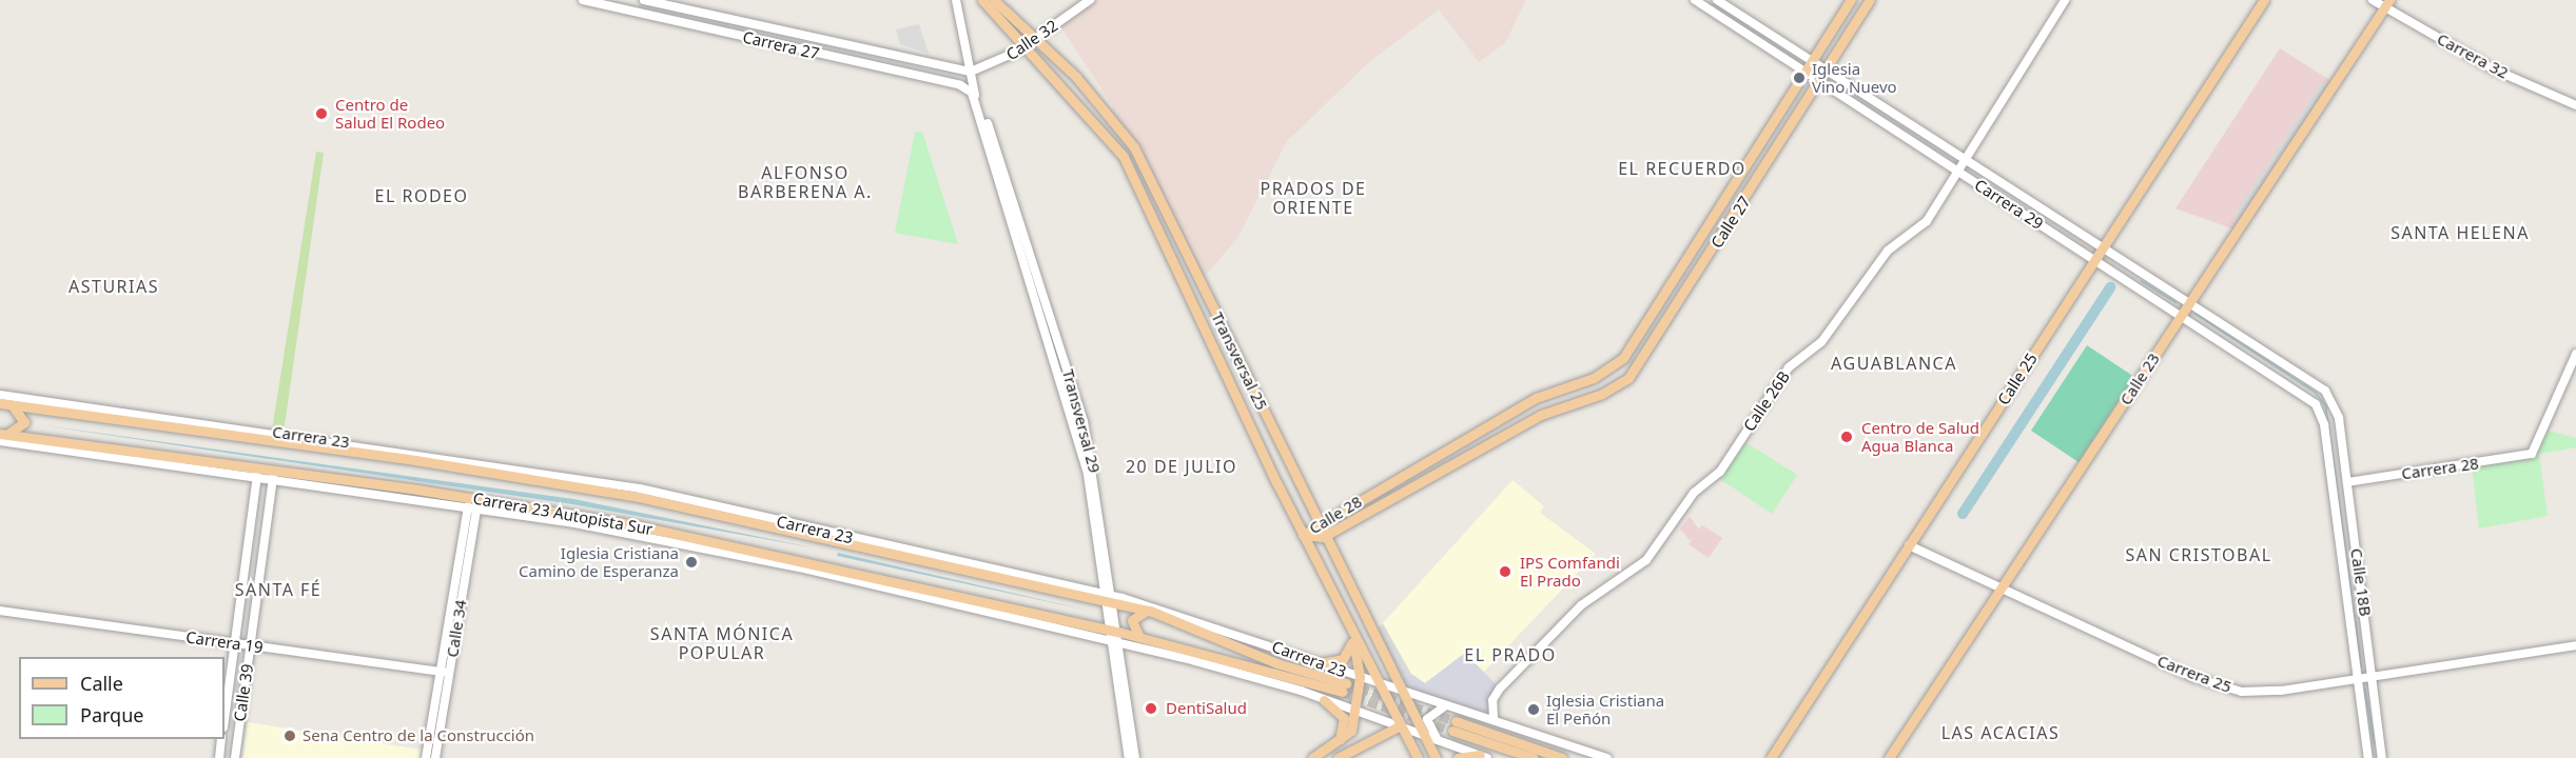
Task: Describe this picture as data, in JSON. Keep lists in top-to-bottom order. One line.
{"streets":{"main road":["Calle 27","Transversal 25","Calle 25","Calle 23","Carrera 23","Carrera 23 Autopista Sur","Calle 28"],"street":["Calle 32","Carrera 27","Carrera 32","Carrera 29","Calle 26B","Transversal 29","Carrera 28","Calle 18B","Calle 34","Carrera 19","Carrera 25","Calle 39"]},"crossings":[["Calle 32","Carrera 27"],["Calle 32","Transversal 25"],["Calle 32","Transversal 29"],["Carrera 27","Transversal 29"],["Carrera 32","Calle 23"],["Carrera 29","Calle 27"],["Carrera 29","Calle 25"],["Carrera 29","Calle 23"],["Carrera 29","Calle 26B"],["Carrera 29","Calle 18B"],["Calle 27","Calle 28"],["Transversal 25","Carrera 23"],["Transversal 25","Calle 28"],["Calle 25","Carrera 25"],["Calle 23","Carrera 25"],["Calle 26B","Carrera 23"],["Transversal 29","Carrera 23"],["Transversal 29","Carrera 23 Autopista Sur"],["Carrera 23","Carrera 23 Autopista Sur"],["Carrera 28","Calle 18B"],["Carrera 23 Autopista Sur","Calle 34"],["Calle 18B","Carrera 25"],["Calle 34","Carrera 19"],["Carrera 19","Calle 39"]],"districts":["EL RECUERDO","ALFONSO BARBERENA A.","PRADOS DE ORIENTE","EL RODEO","SANTA HELENA","ASTURIAS","AGUABLANCA","20 DE JULIO","SAN CRISTOBAL","SANTA FÉ","SANTA MÓNICA POPULAR","EL PRADO","LAS ACACIAS"],"places":["Iglesia Vino Nuevo","Centro de Salud El Rodeo","Centro de Salud Agua Blanca","Iglesia Cristiana Camino de Esperanza","IPS Comfandi El Prado","DentiSalud","Iglesia Cristiana El Peñón","Sena Centro de la Construcción"],"legend":["Calle","Parque"]}
